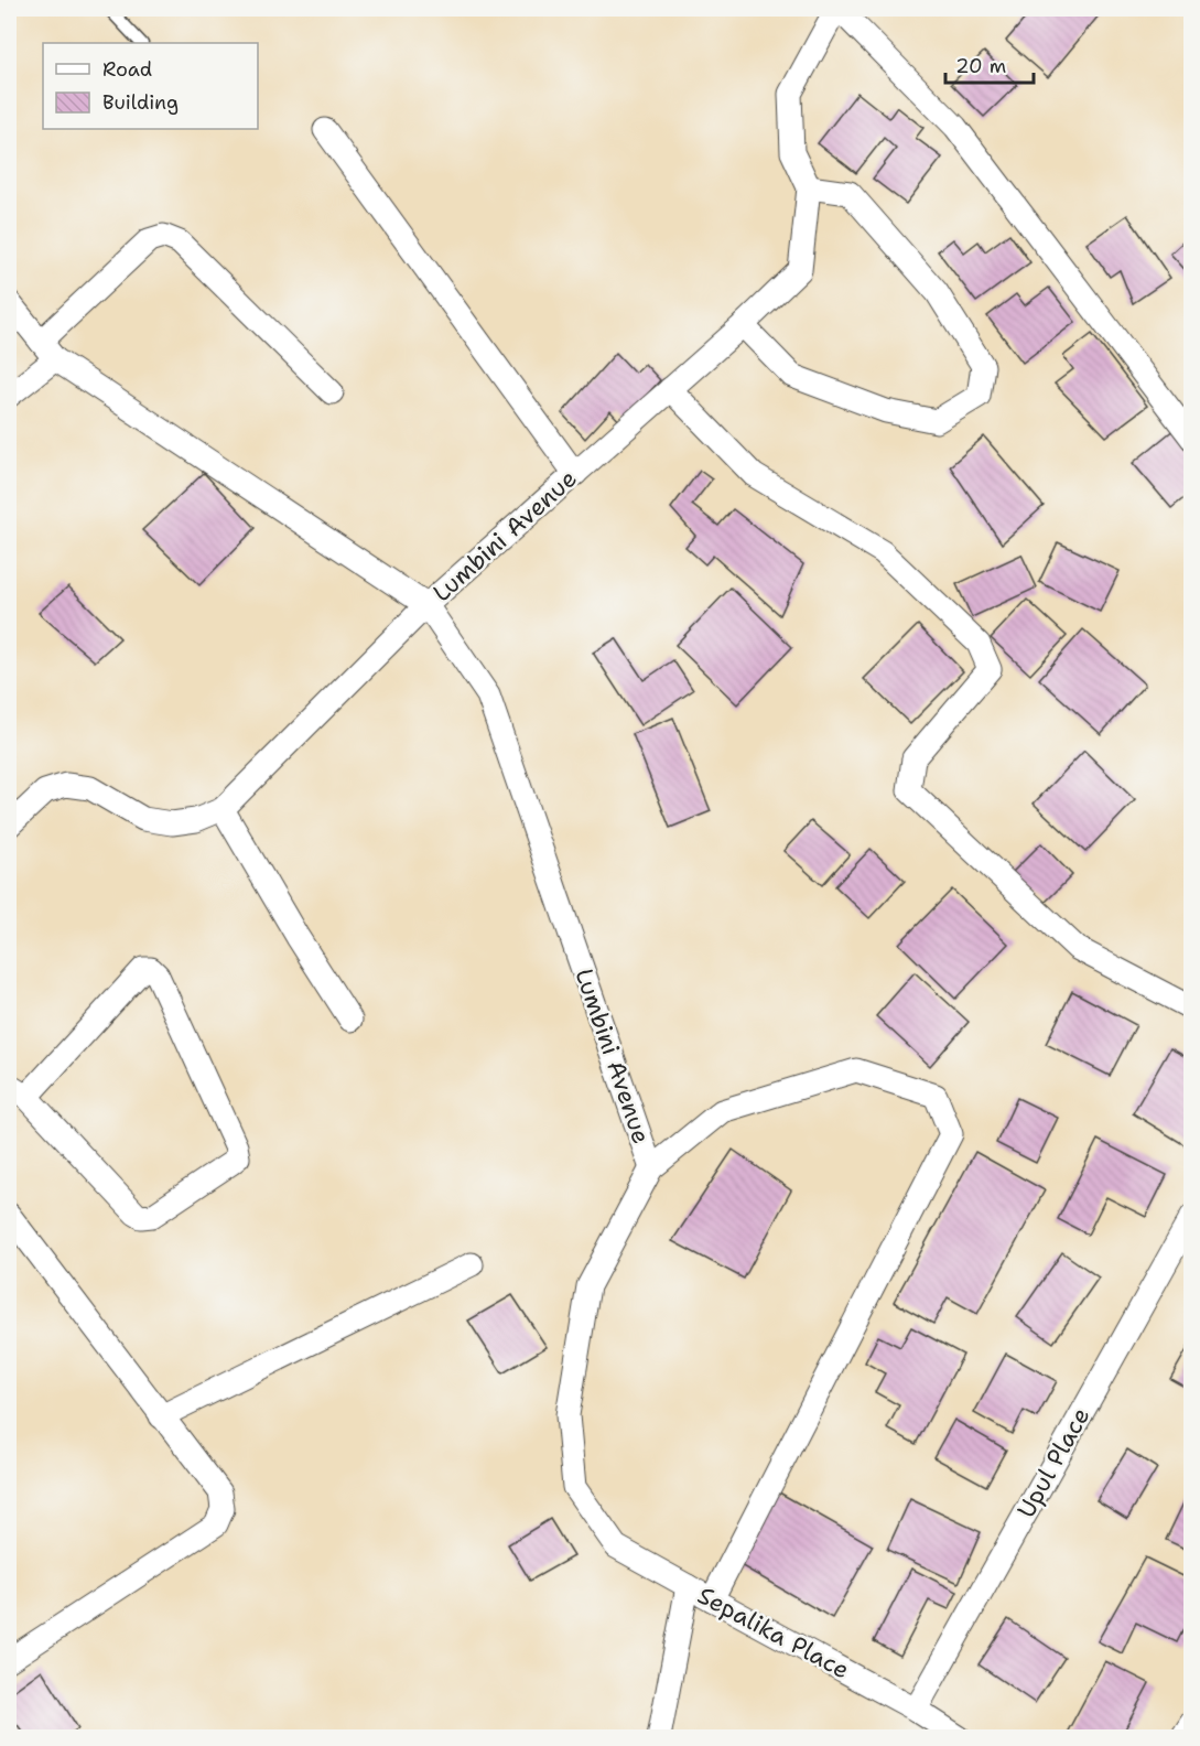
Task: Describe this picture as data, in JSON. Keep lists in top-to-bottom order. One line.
{"streets":{"street":["Lumbini Avenue","Upul Place","Sepalika Place"]},"crossings":[["Upul Place","Sepalika Place"]],"legend":["Road","Building"],"scale_bar":"20 m"}
